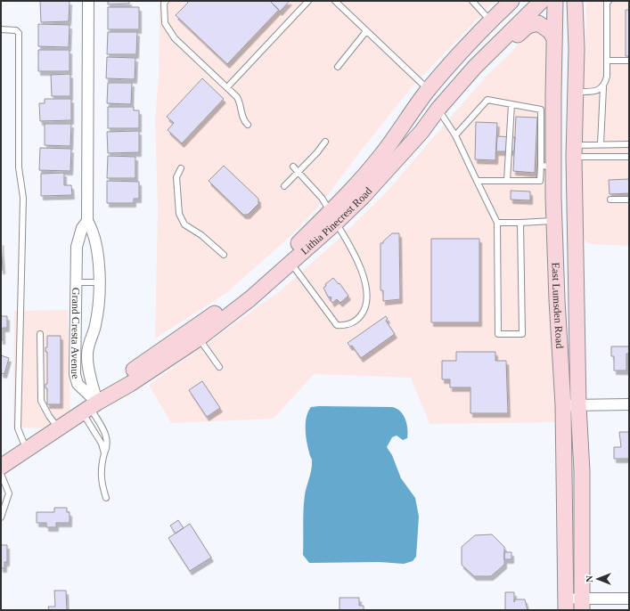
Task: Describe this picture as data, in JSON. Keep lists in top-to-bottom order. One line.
{"streets":{"main road":["Lithia Pinecrest Road","East Lumsden Road"],"street":["Grand Cresta Avenue"]},"crossings":[["Lithia Pinecrest Road","Grand Cresta Avenue"]],"north":"left"}
